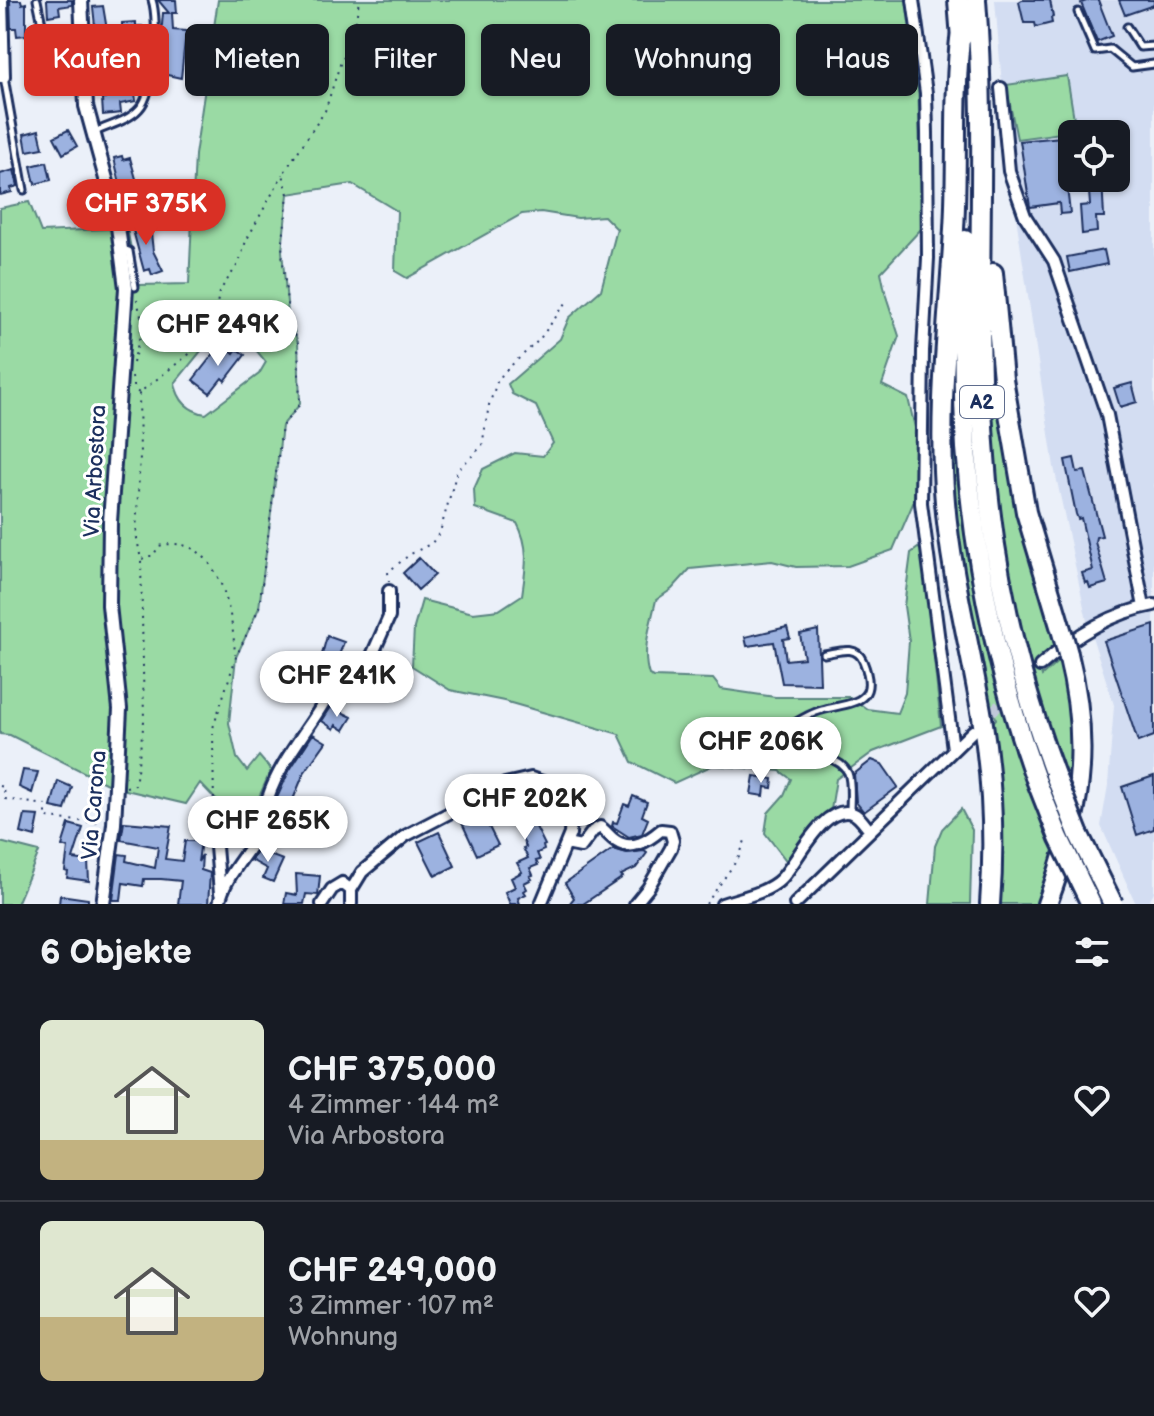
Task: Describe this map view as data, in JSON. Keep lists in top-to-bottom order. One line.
{"streets":{"highway":["A2"],"street":["Via Arbostora","Via Carona"]},"crossings":[["Via Arbostora","Via Carona"]],"page":{"chip":["Kaufen","Mieten","Filter","Neu","Wohnung","Haus"],"price":["CHF 375K","CHF 249K","CHF 241K","CHF 206K","CHF 202K","CHF 265K"],"heading":"6 Objekte","list":[{"name":"CHF 375,000","note":"4 Zimmer · 144 m² · Via Arbostora"},{"name":"CHF 249,000","note":"3 Zimmer · 107 m² · Wohnung"}]}}
